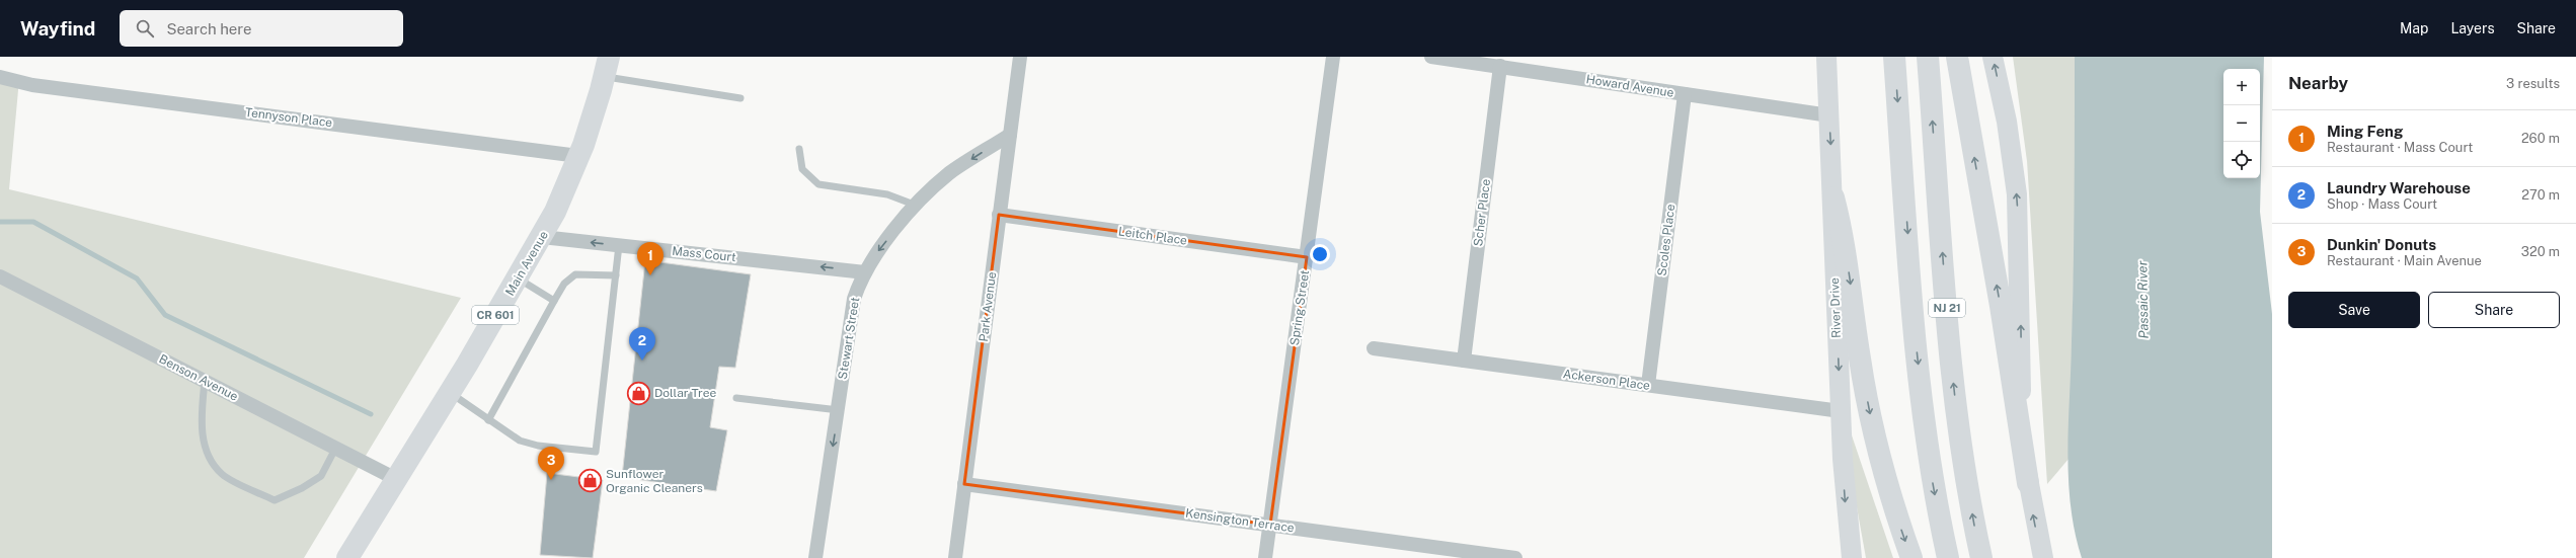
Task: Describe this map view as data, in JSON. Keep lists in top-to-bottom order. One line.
{"streets":{"main road":["Main Avenue","River Drive","NJ 21","CR 601"],"street":["Howard Avenue","Tennyson Place","Scher Place","Leitch Place","Scoles Place","Mass Court","Park Avenue","Spring Street","Stewart Street","Benson Avenue","Ackerson Place","Kensington Terrace"]},"crossings":[["Howard Avenue","Scher Place"],["Howard Avenue","Scoles Place"],["Howard Avenue","River Drive"],["Tennyson Place","Main Avenue"],["Scher Place","Ackerson Place"],["Leitch Place","Park Avenue"],["Leitch Place","Spring Street"],["Scoles Place","Ackerson Place"],["Mass Court","Main Avenue"],["Mass Court","Stewart Street"],["Main Avenue","Benson Avenue"],["Park Avenue","Stewart Street"],["Park Avenue","Kensington Terrace"],["Spring Street","Kensington Terrace"],["River Drive","Ackerson Place"]],"one_way":["Mass Court","Stewart Street"],"water":["Passaic River"],"places":{"shop":["Dollar Tree","Sunflower Organic Cleaners"]},"page":{"header":"Wayfind","search":"Search here","nav":["Map","Layers","Share"],"heading":["Nearby","3 results"],"map_buttons":["+","−"],"list":[{"mark":"1","name":"Ming Feng","note":"Restaurant · Mass Court","value":"260 m"},{"mark":"2","name":"Laundry Warehouse","note":"Shop · Mass Court","value":"270 m"},{"mark":"3","name":"Dunkin' Donuts","note":"Restaurant · Main Avenue","value":"320 m"}],"pins":["1","2","3"],"buttons":["Save","Share"]}}
